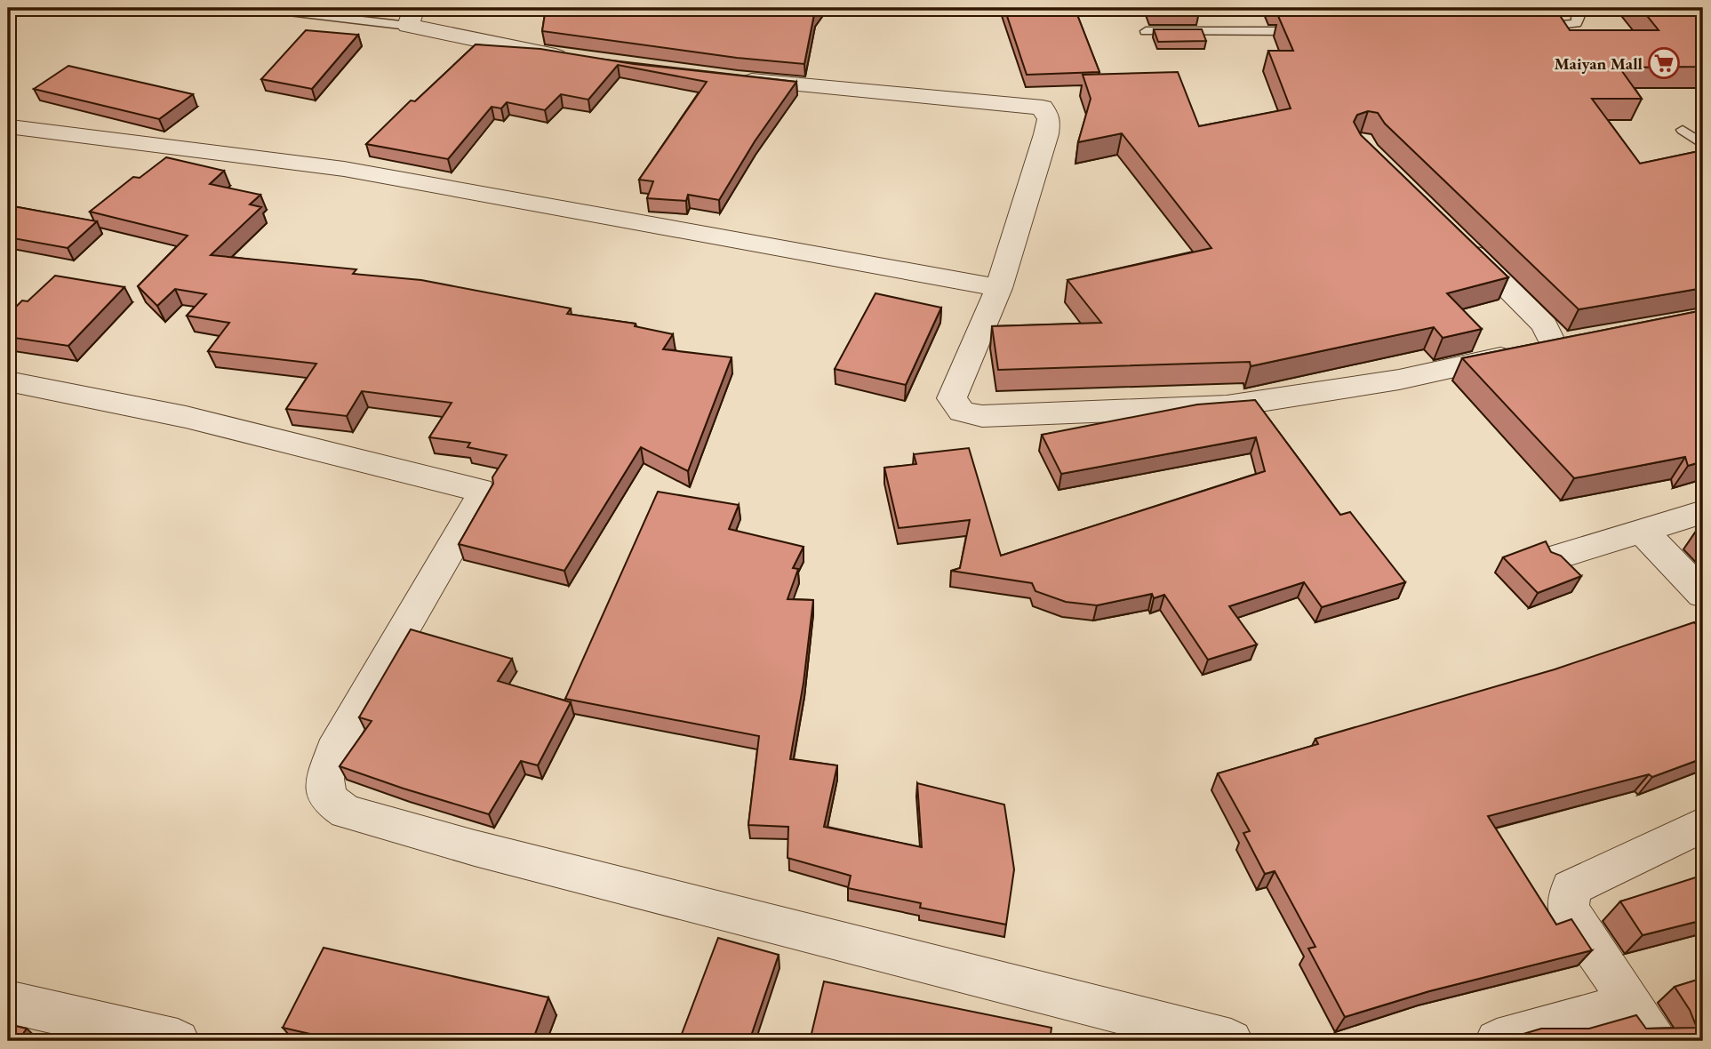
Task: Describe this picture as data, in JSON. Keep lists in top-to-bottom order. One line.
{"places":{"supermarket":["Maiyan Mall"]}}
